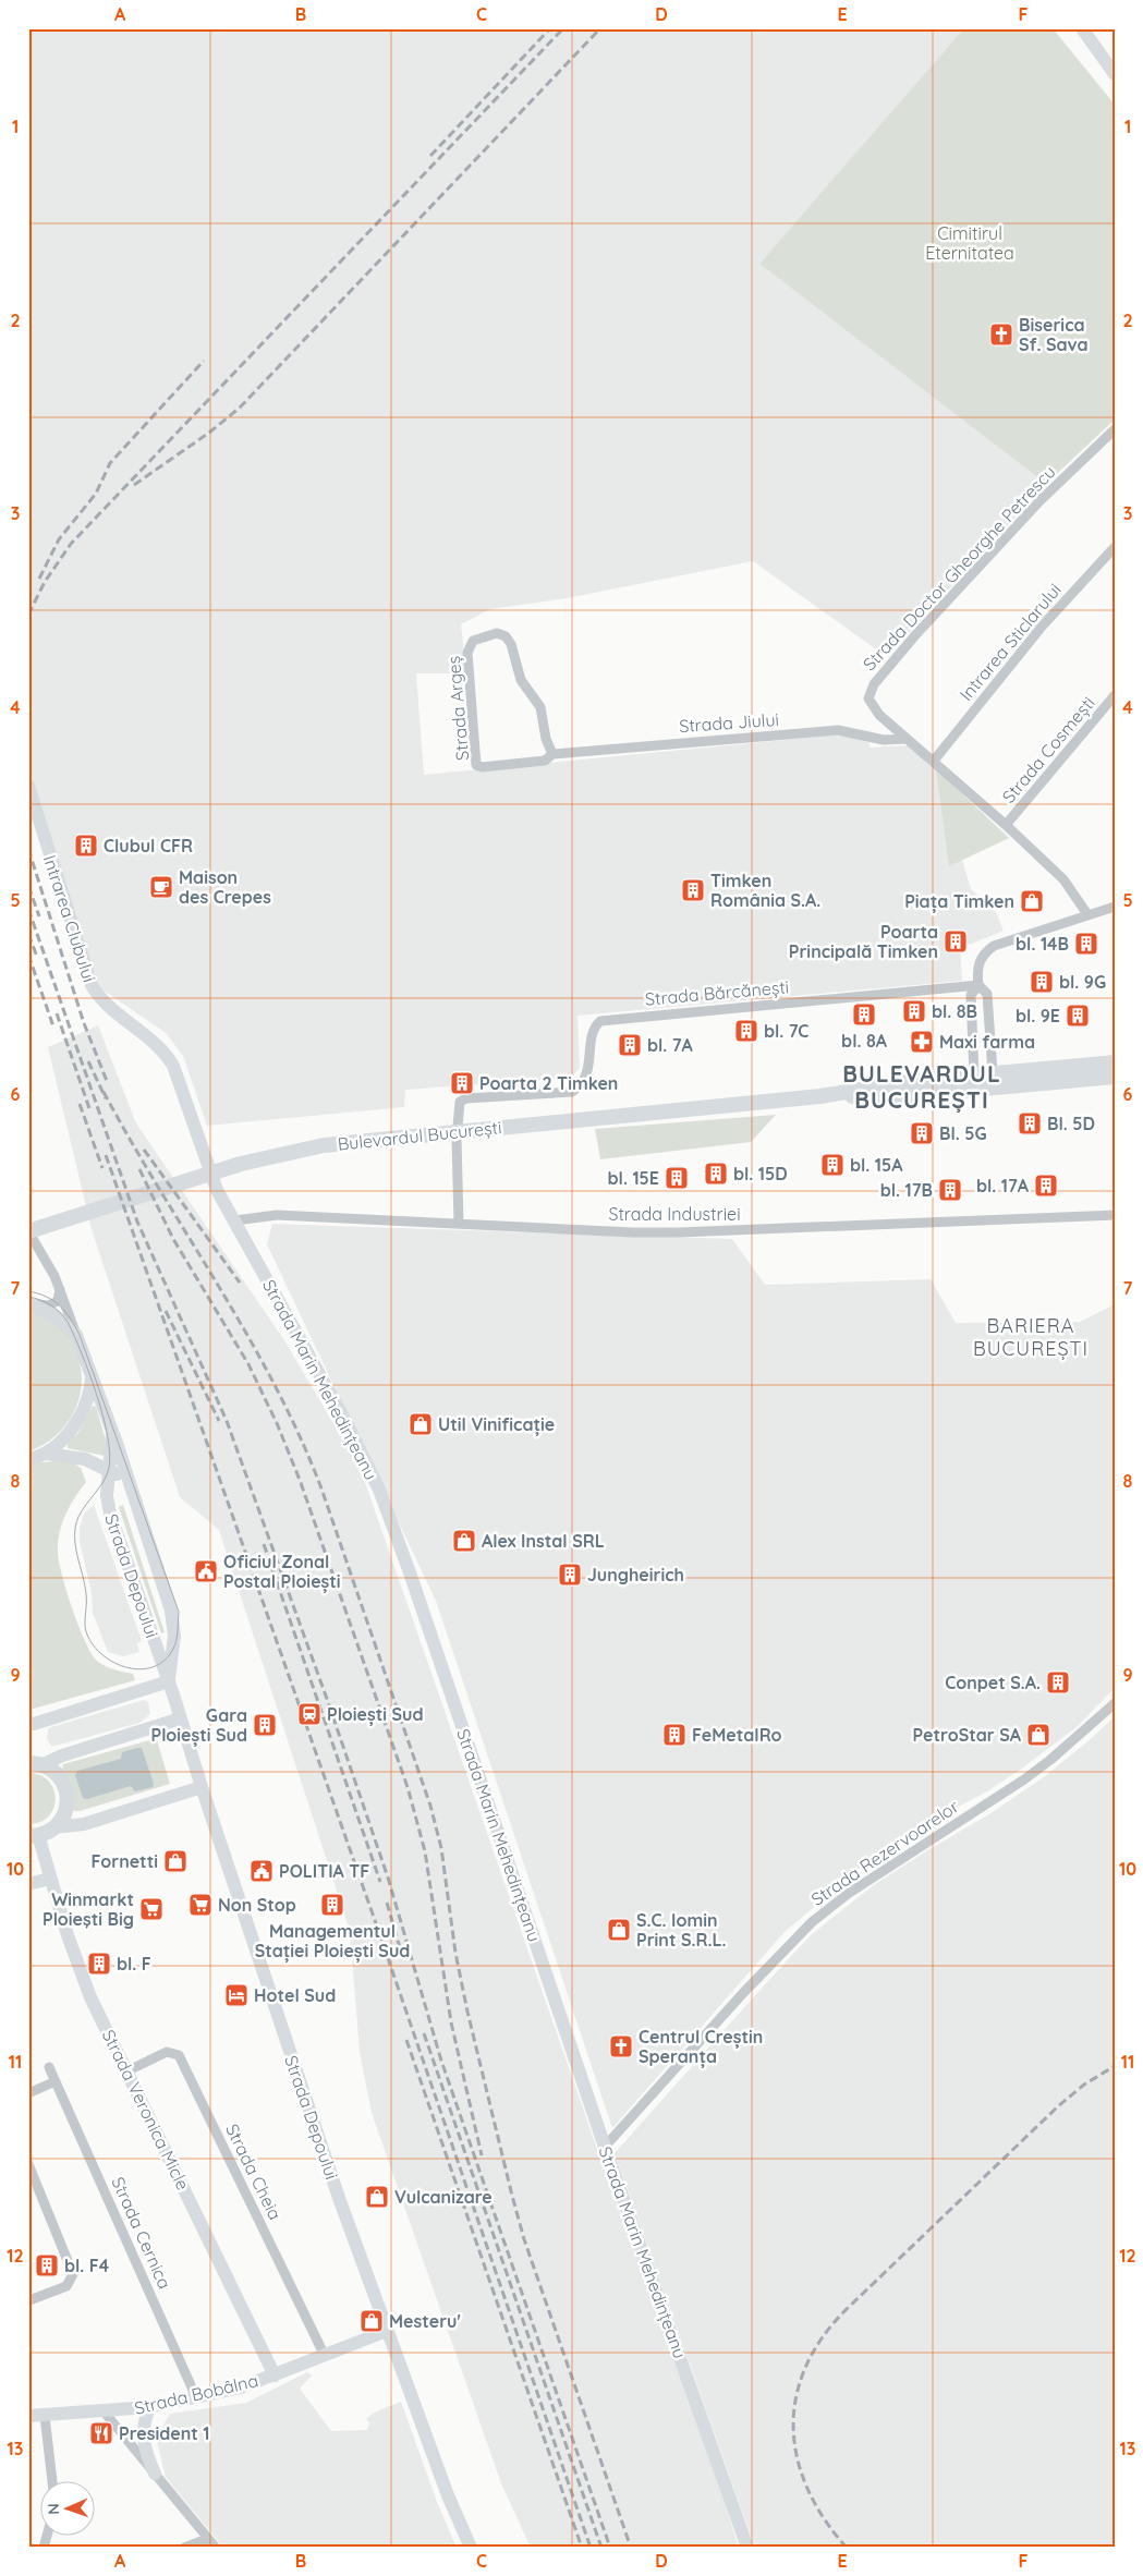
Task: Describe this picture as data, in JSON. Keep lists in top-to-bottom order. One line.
{"streets":{"main road":["Bulevardul București"],"street":["Strada Doctor Gheorghe Petrescu","Intrarea Sticlarului","Strada Argeș","Strada Jiului","Strada Cosmești","Intrarea Clubului","Strada Bărcănești","Strada Industriei","Strada Marin Mehedințeanu","Strada Depoului","Strada Rezervoarelor","Strada Veronica Micle","Strada Cheia","Strada Cernica","Strada Bobâlna"]},"crossings":[["Strada Doctor Gheorghe Petrescu","Intrarea Sticlarului"],["Strada Doctor Gheorghe Petrescu","Strada Jiului"],["Strada Doctor Gheorghe Petrescu","Strada Cosmești"],["Strada Argeș","Strada Jiului"],["Intrarea Clubului","Strada Marin Mehedințeanu"],["Strada Bărcănești","Strada Industriei"],["Strada Industriei","Strada Marin Mehedințeanu"],["Strada Marin Mehedințeanu","Strada Rezervoarelor"],["Strada Depoului","Strada Bobâlna"],["Strada Veronica Micle","Strada Cheia"],["Strada Veronica Micle","Strada Bobâlna"],["Strada Cheia","Strada Bobâlna"],["Strada Cernica","Strada Bobâlna"]],"districts":["BULEVARDUL BUCUREȘTI","BARIERA BUCUREȘTI"],"parks":["Cimitirul Eternitatea"],"places":{"church":["Biserica Sf. Sava","Centrul Creștin Speranța"],"building":["Clubul CFR","Timken România S.A.","Poarta Principală Timken","bl. 14B","bl. 9G","bl. 8B","bl. 8A","bl. 9E","bl. 7C","bl. 7A","Poarta 2 Timken","Bl. 5D","Bl. 5G","bl. 15A","bl. 15D","bl. 15E","bl. 17A","bl. 17B","Jungheirich","Conpet S.A.","Gara Ploiești Sud","FeMetalRo","Managementul Stației Ploiești Sud","bl. F","bl. F4"],"cafe":["Maison des Crepes"],"shop":["Piața Timken","Util Vinificație","Alex Instal SRL","PetroStar SA","Fornetti","S.C. Iomin Print S.R.L.","Vulcanizare","Mesteru'"],"pharmacy":["Maxi farma"],"public building":["Oficiul Zonal Postal Ploiești","POLITIA TF"],"station":["Ploiești Sud"],"supermarket":["Non Stop","Winmarkt Ploieşti Big"],"hotel":["Hotel Sud"],"restaurant":["President 1"]},"north":"left","grid":{"columns":["A","B","C","D","E","F"],"rows":["1","2","3","4","5","6","7","8","9","10","11","12","13"]}}
